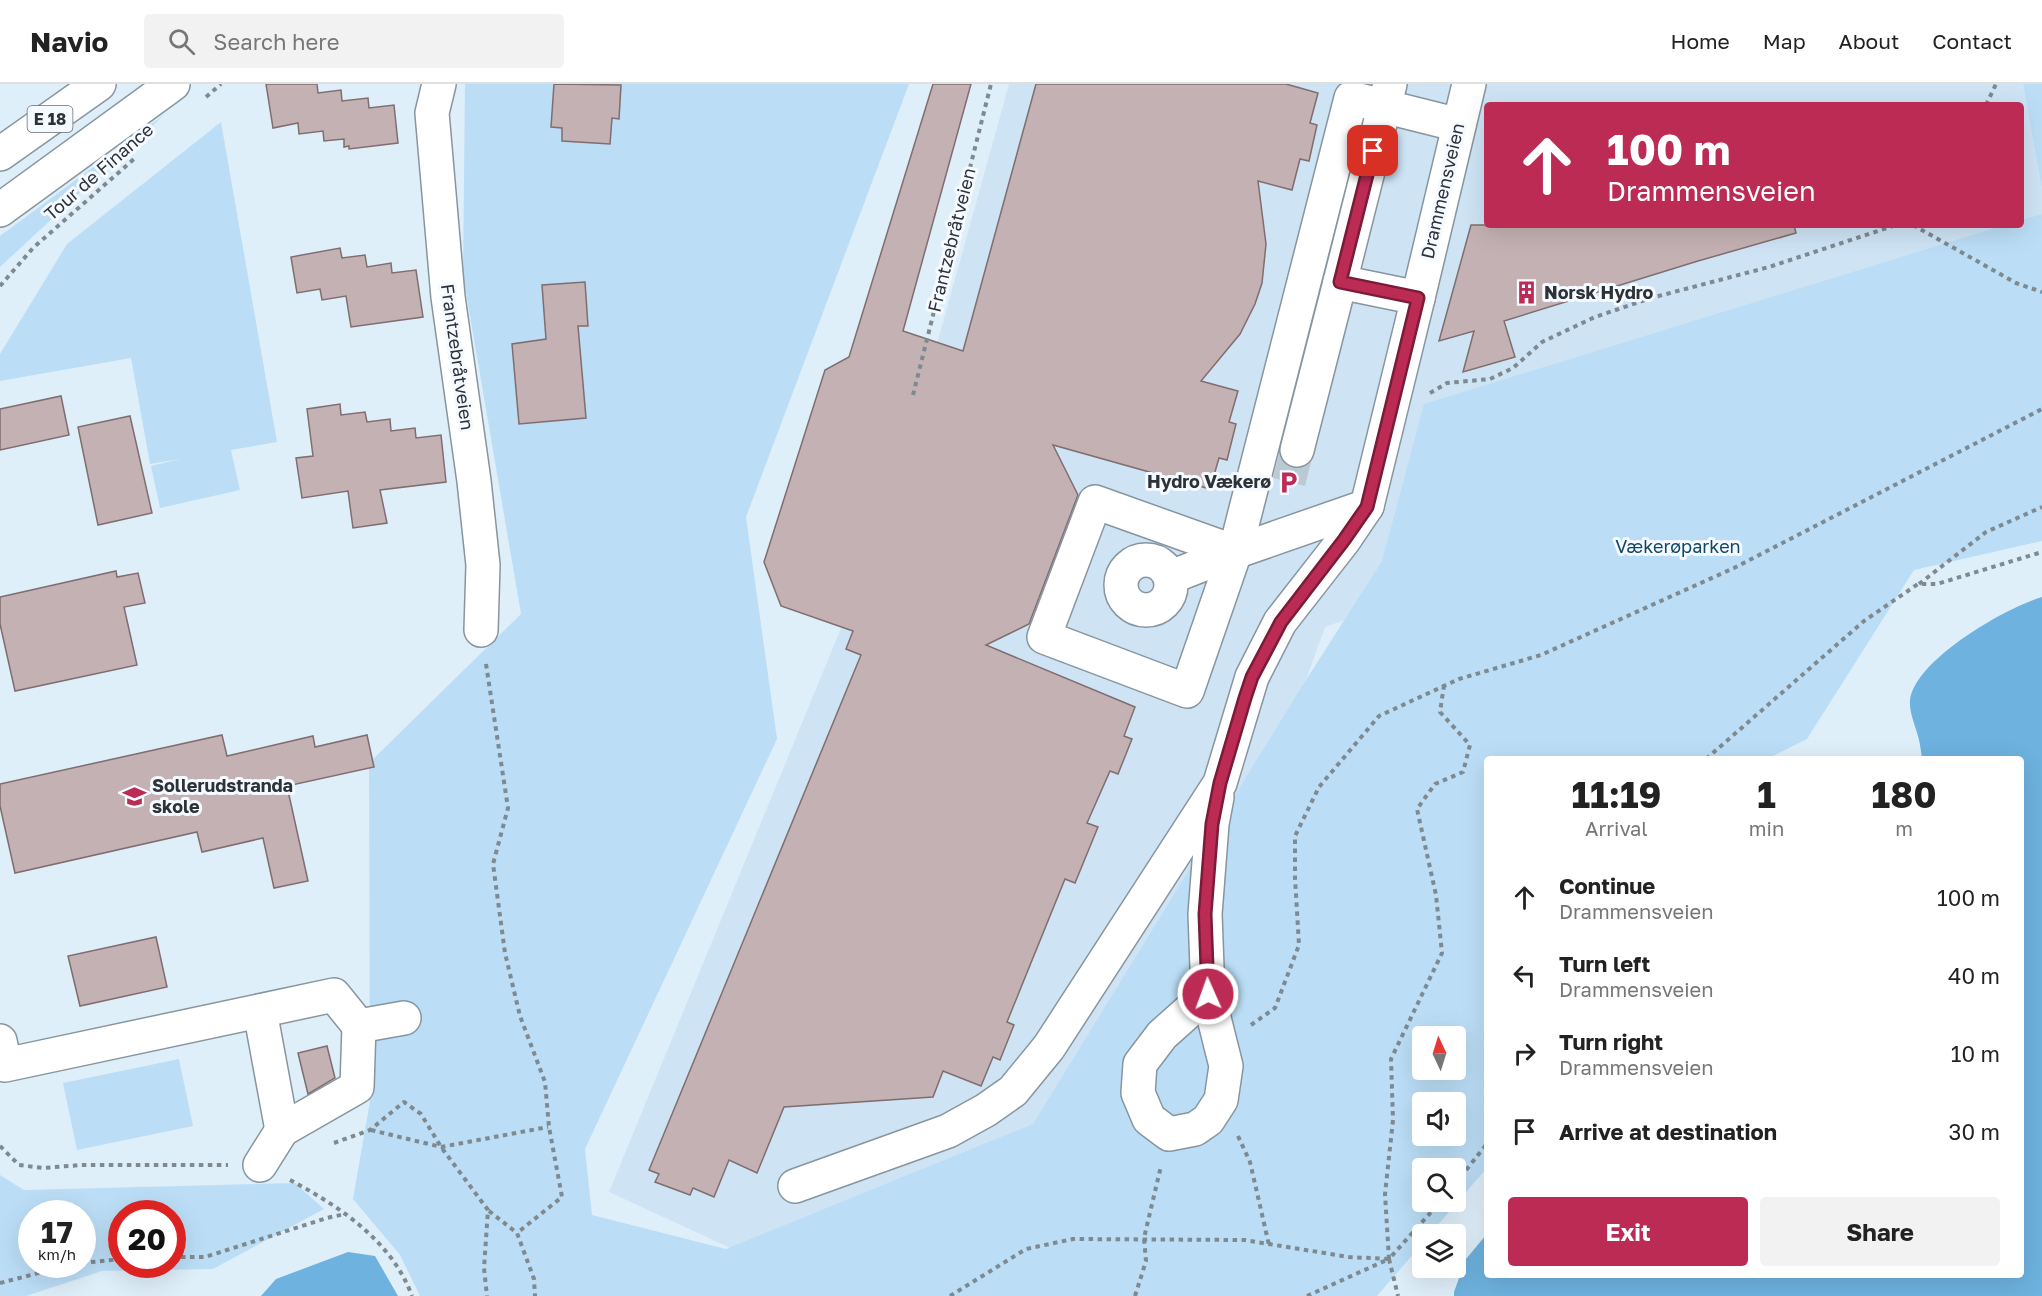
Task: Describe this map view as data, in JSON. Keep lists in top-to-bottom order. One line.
{"streets":{"main road":["E 18","Drammensveien","Frantzebråtveien"],"path":["Tour de Finance"]},"parks":["Vækerøparken"],"places":{"building":["Norsk Hydro"],"parking":["Hydro Vækerø"],"school or university":["Sollerudstranda skole"]},"north":"top","page":{"header":"Navio","search":"Search here","nav":["Home","Map","About","Contact"],"turn":["100 m","Drammensveien"],"eta":["11:19","Arrival","1","min","180","m"],"list":[{"name":"Continue","note":"Drammensveien","value":"100 m"},{"name":"Turn left","note":"Drammensveien","value":"40 m"},{"name":"Turn right","note":"Drammensveien","value":"10 m"},{"name":"Arrive at destination","value":"30 m"}],"buttons":["Exit","Share"],"speed":"17 km/h","limit":"20"}}
